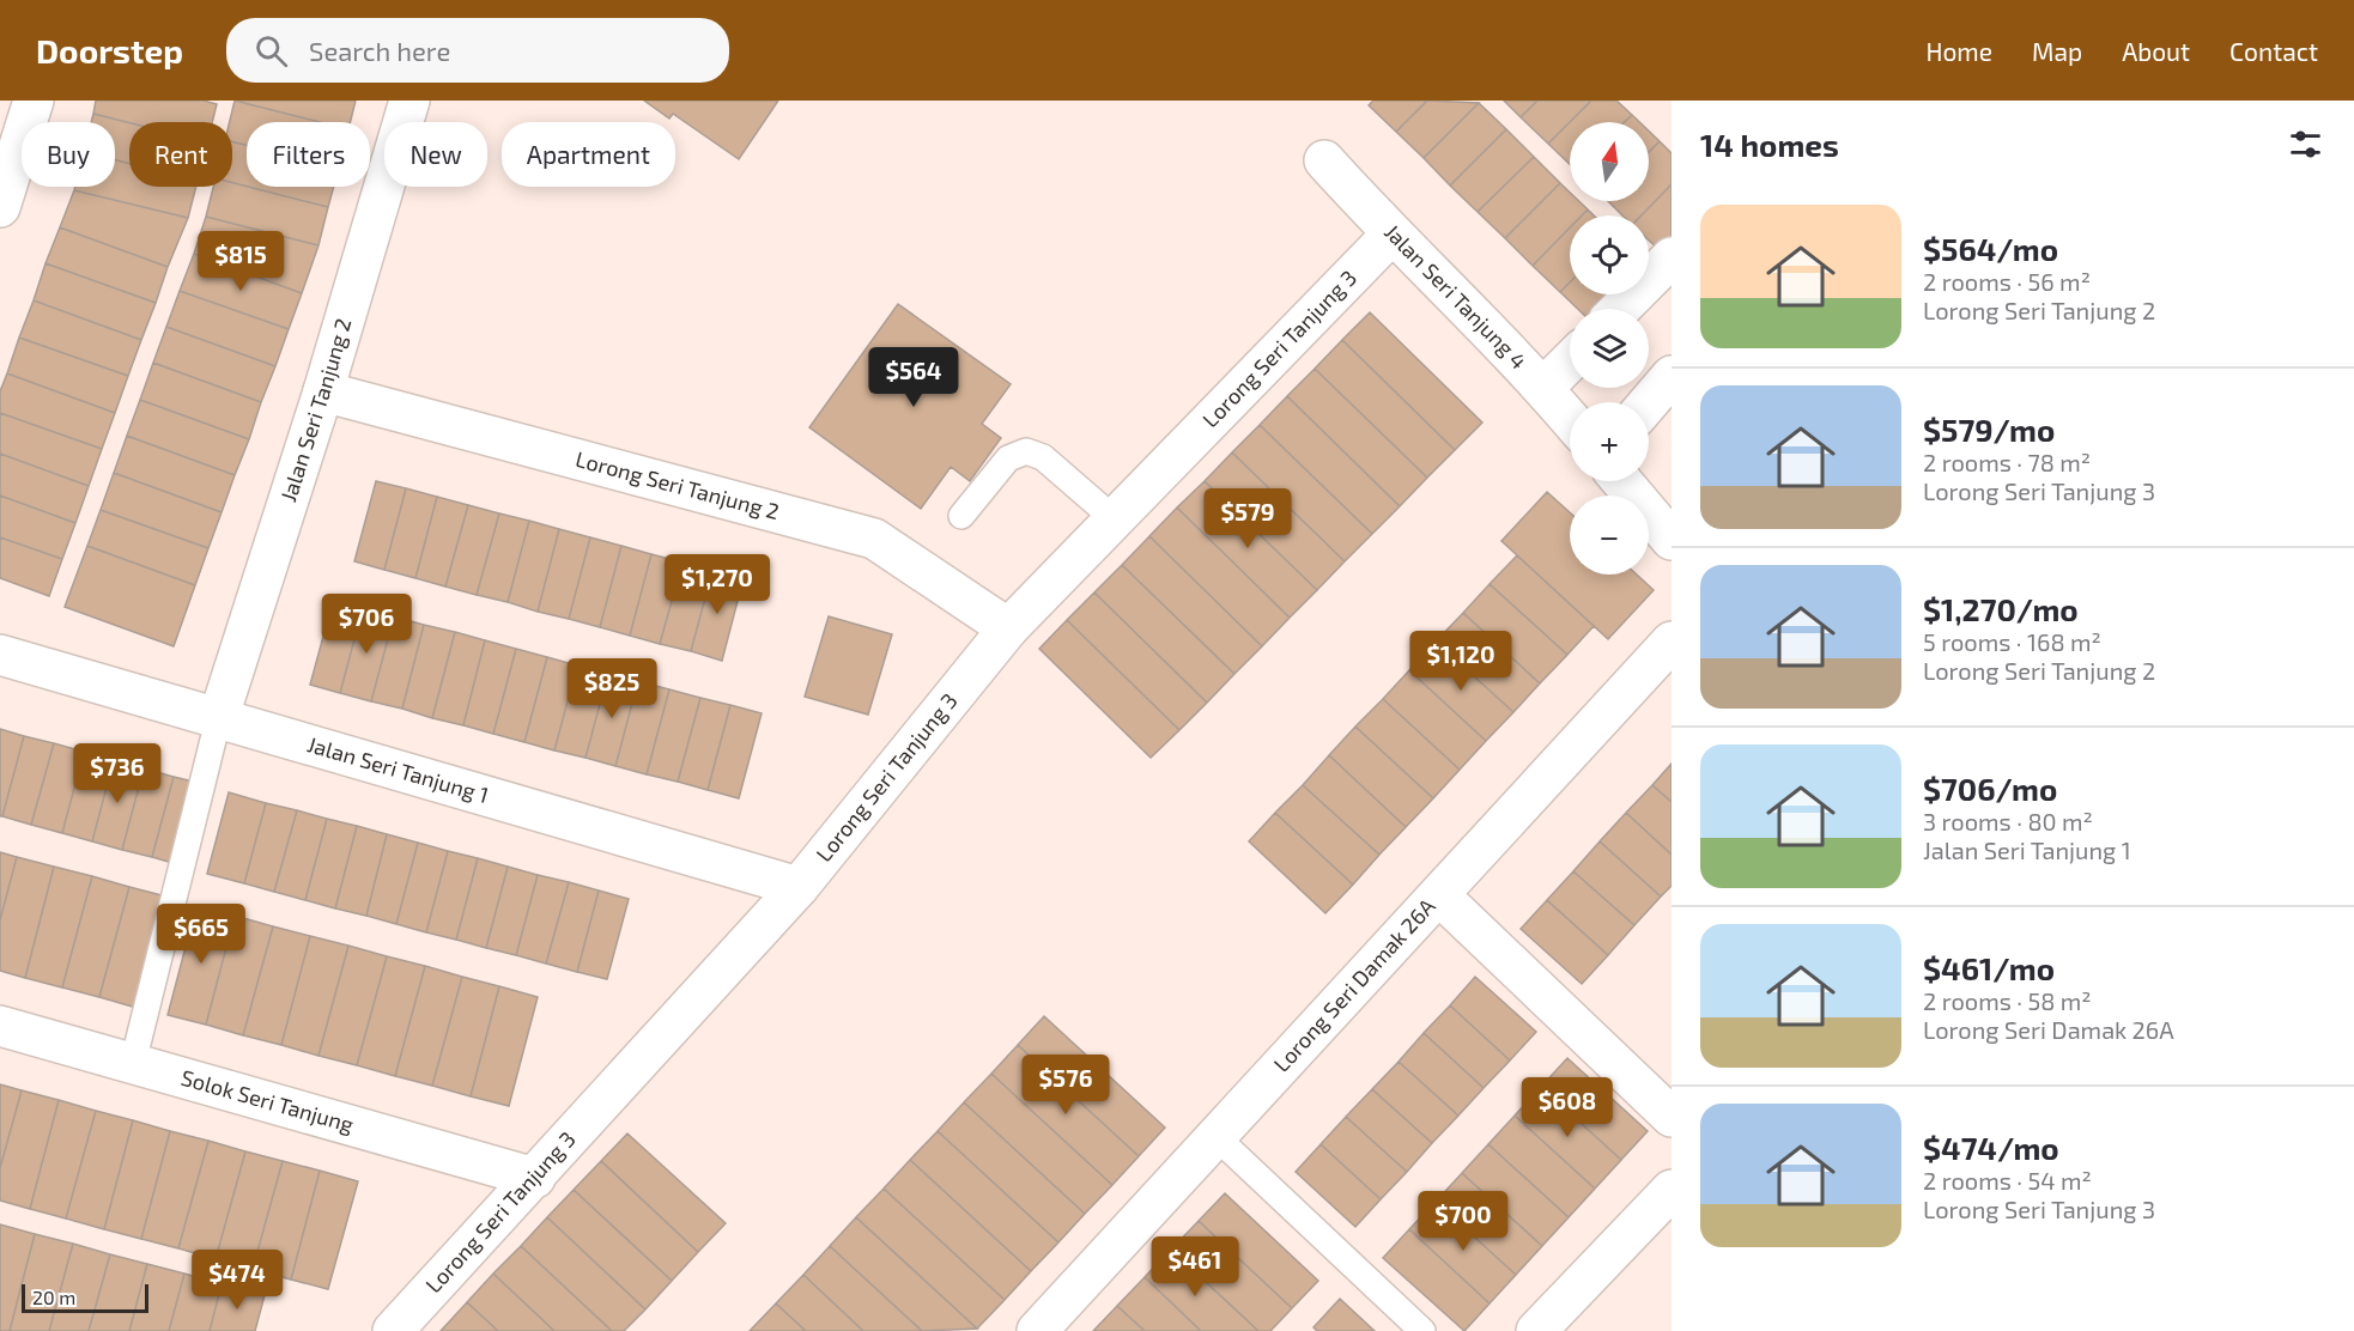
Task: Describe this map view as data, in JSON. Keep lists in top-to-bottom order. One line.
{"streets":{"street":["Jalan Seri Tanjung 4","Lorong Seri Tanjung 3","Jalan Seri Tanjung 2","Lorong Seri Tanjung 2","Jalan Seri Tanjung 1","Lorong Seri Damak 26A","Solok Seri Tanjung"]},"crossings":[["Jalan Seri Tanjung 4","Lorong Seri Tanjung 3"],["Lorong Seri Tanjung 3","Lorong Seri Tanjung 2"],["Lorong Seri Tanjung 3","Jalan Seri Tanjung 1"],["Lorong Seri Tanjung 3","Solok Seri Tanjung"],["Jalan Seri Tanjung 2","Lorong Seri Tanjung 2"],["Jalan Seri Tanjung 2","Jalan Seri Tanjung 1"]],"scale_bar":"20 m","north":"top","page":{"header":"Doorstep","search":"Search here","nav":["Home","Map","About","Contact"],"heading":"14 homes","map_buttons":["+","−"],"chip":["Buy","Rent","Filters","New","Apartment"],"list":[{"name":"$564/mo","note":"2 rooms · 56 m² · Lorong Seri Tanjung 2"},{"name":"$579/mo","note":"2 rooms · 78 m² · Lorong Seri Tanjung 3"},{"name":"$1,270/mo","note":"5 rooms · 168 m² · Lorong Seri Tanjung 2"},{"name":"$706/mo","note":"3 rooms · 80 m² · Jalan Seri Tanjung 1"},{"name":"$461/mo","note":"2 rooms · 58 m² · Lorong Seri Damak 26A"},{"name":"$474/mo","note":"2 rooms · 54 m² · Lorong Seri Tanjung 3"}],"price":["$815","$564","$579","$1,270","$706","$1,120","$825","$736","$665","$576","$608","$700","$461","$474"],"scale":"20 m"}}
